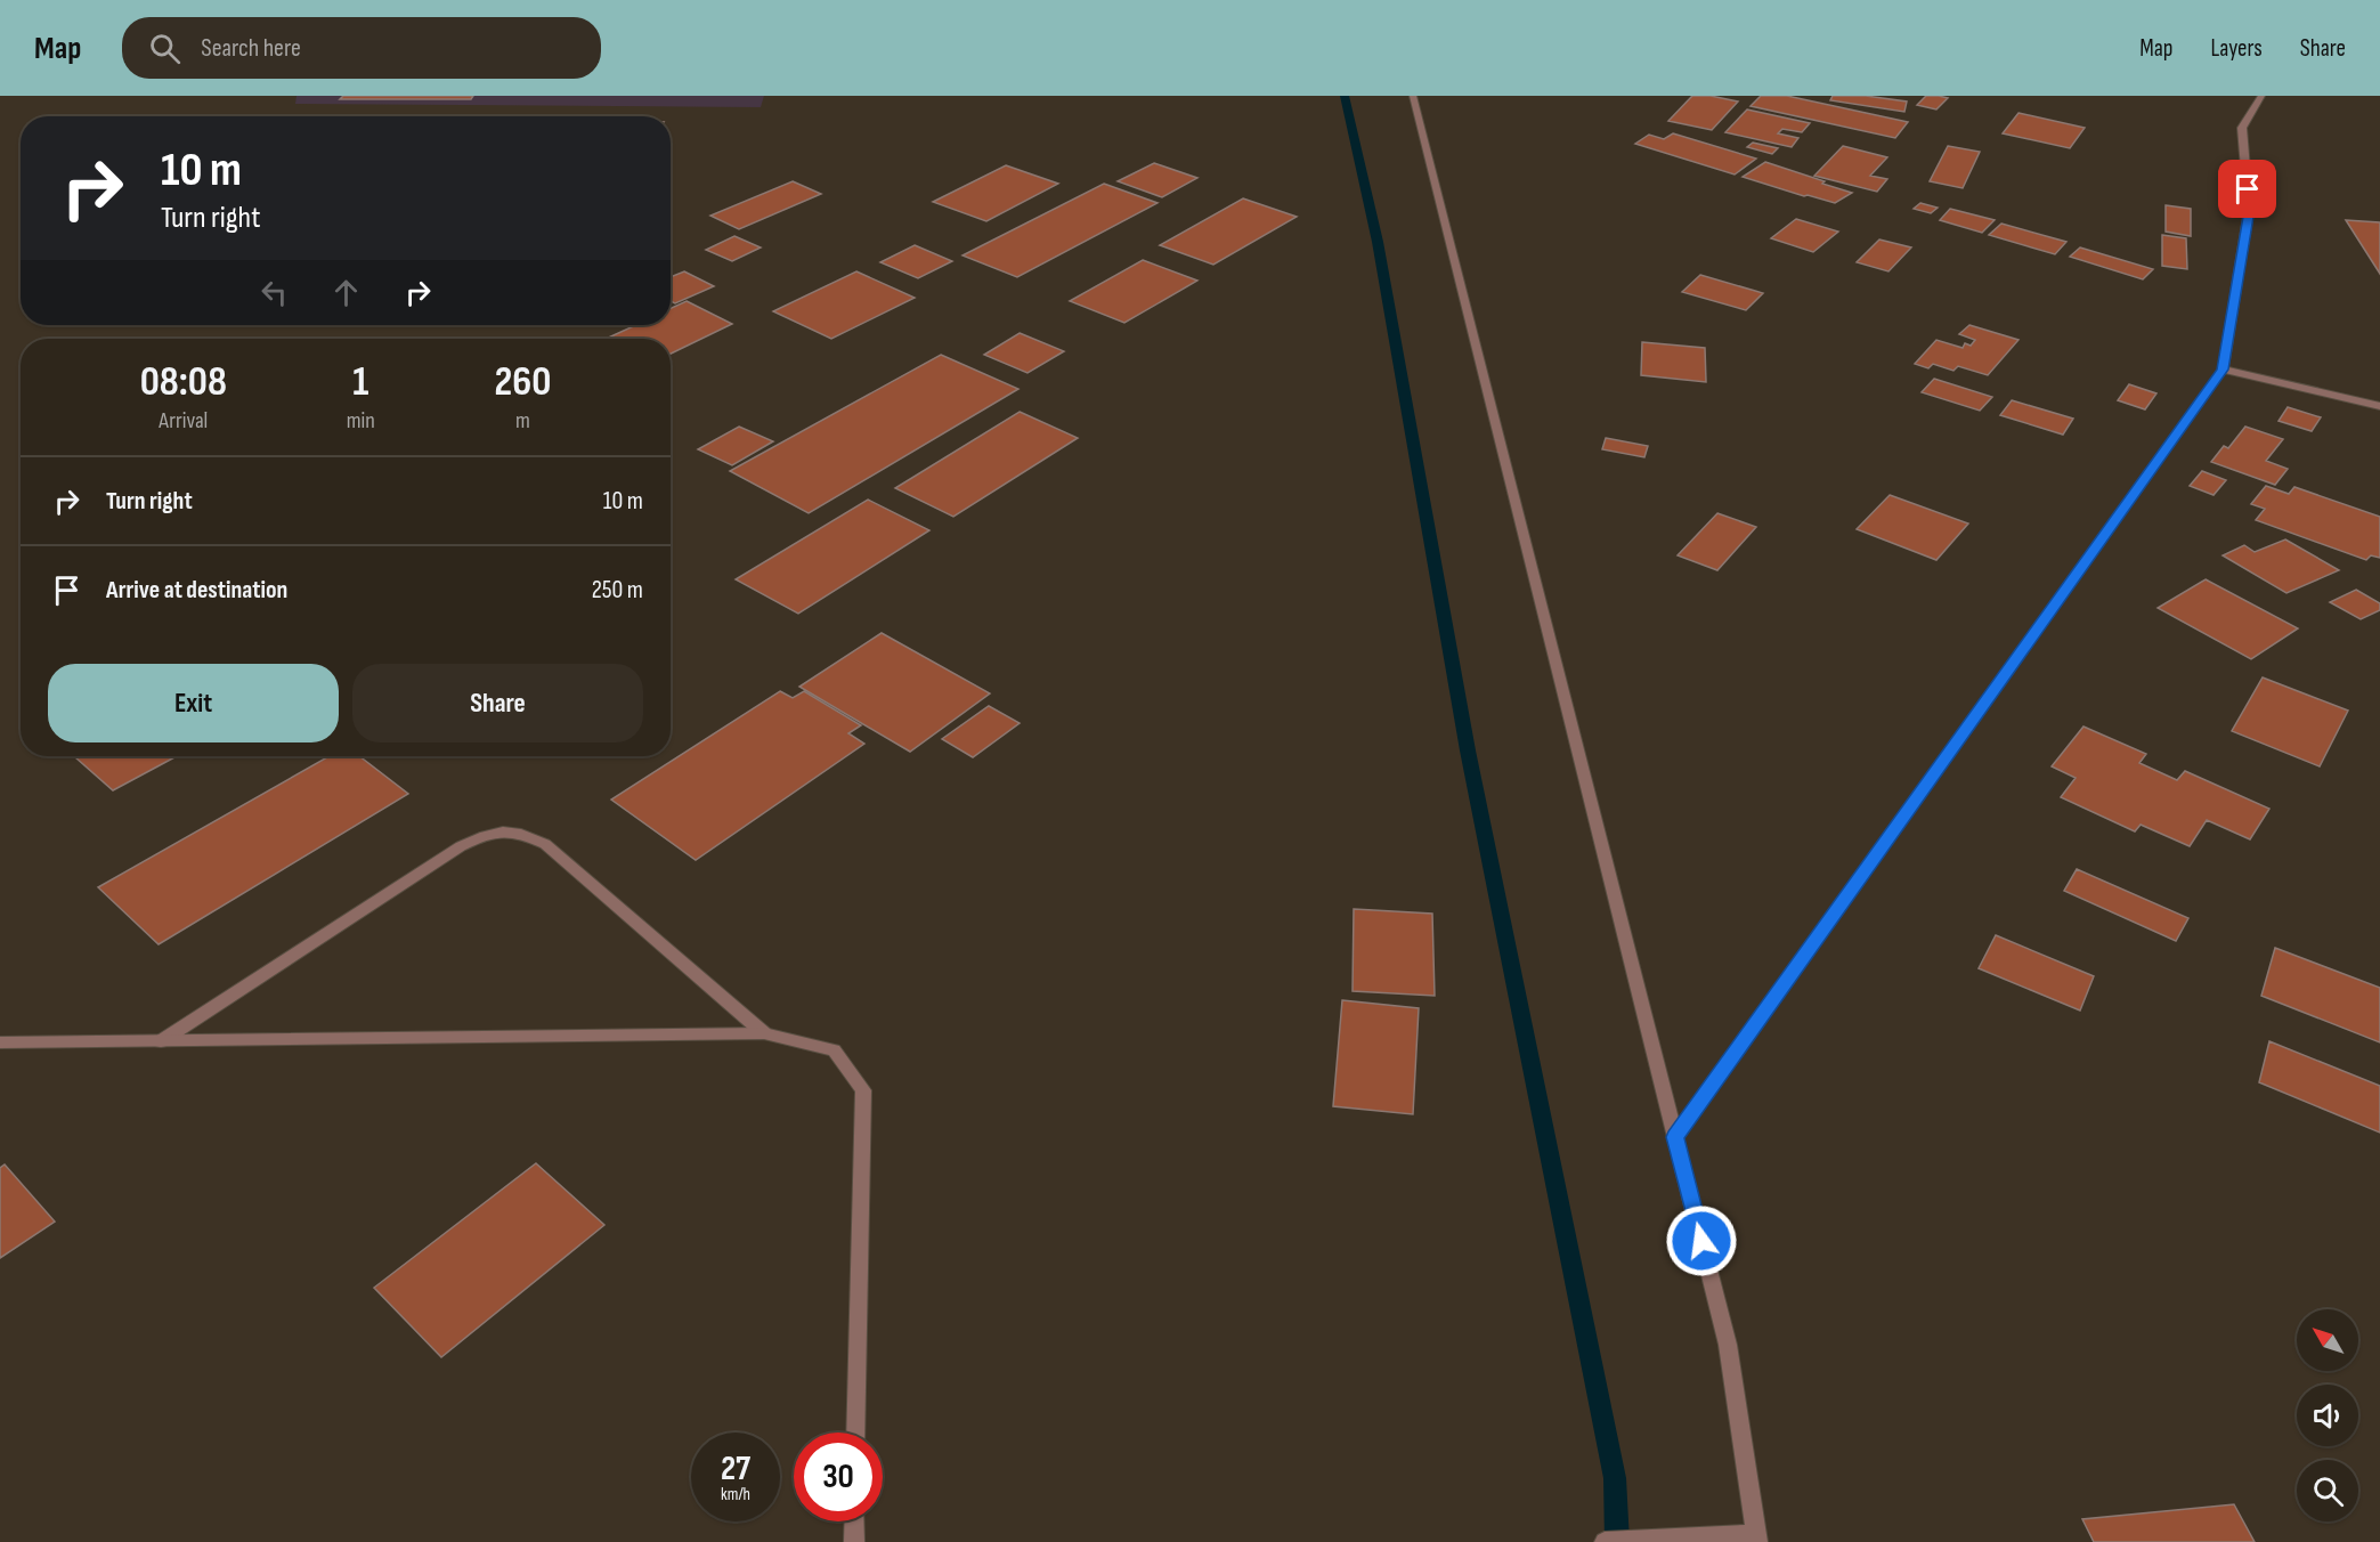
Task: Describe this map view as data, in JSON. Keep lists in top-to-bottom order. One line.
{"north":"top left","page":{"header":"Map","search":"Search here","nav":["Map","Layers","Share"],"turn":["10 m","Turn right"],"eta":["08:08","Arrival","1","min","260","m"],"list":[{"name":"Turn right","value":"10 m"},{"name":"Arrive at destination","value":"250 m"}],"buttons":["Exit","Share"],"speed":"27 km/h","limit":"30"}}
